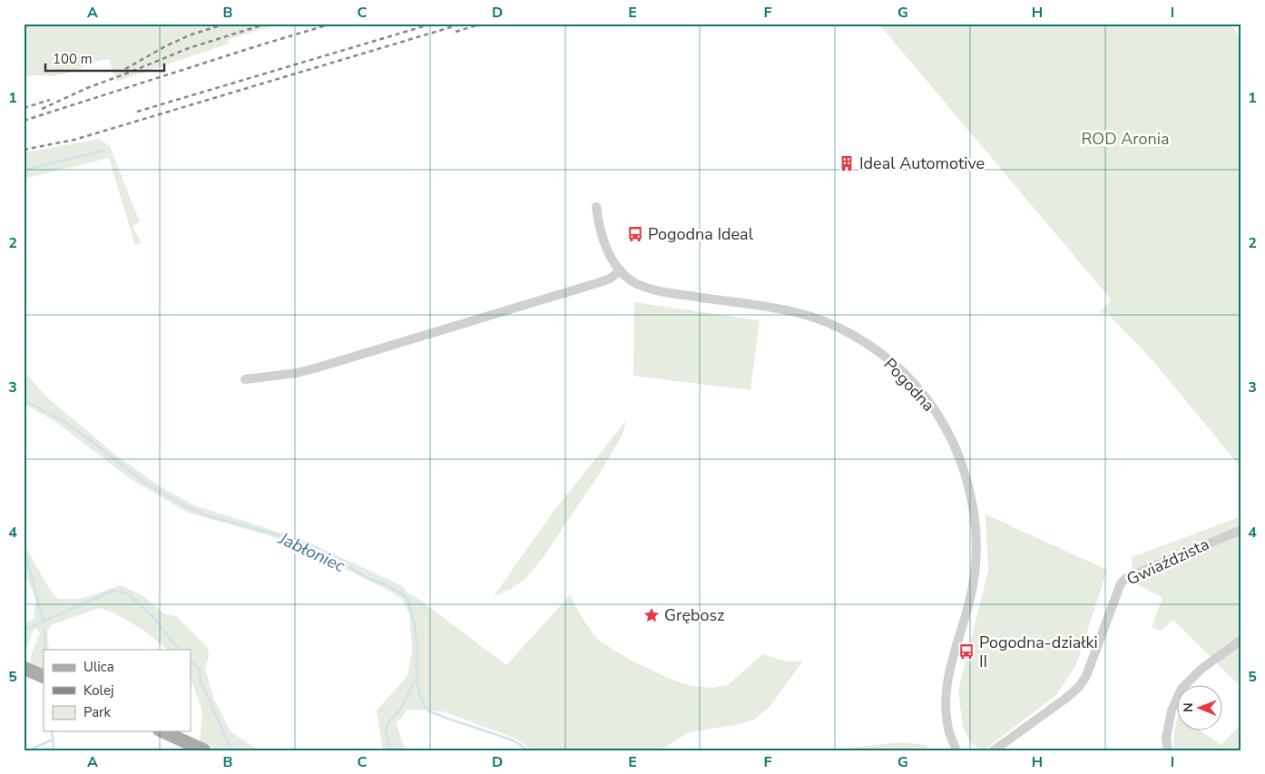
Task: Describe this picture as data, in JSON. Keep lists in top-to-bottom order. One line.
{"streets":{"street":["Pogodna","Gwiaździsta"]},"water":["Jabłoniec"],"parks":["ROD Aronia"],"places":{"building":["Ideal Automotive"],"bus stop":["Pogodna Ideal","Pogodna-działki II"],"place":["Grębosz"]},"legend":["Ulica","Kolej","Park"],"scale_bar":"100 m","north":"left","grid":{"columns":["A","B","C","D","E","F","G","H","I"],"rows":["1","2","3","4","5"]}}
